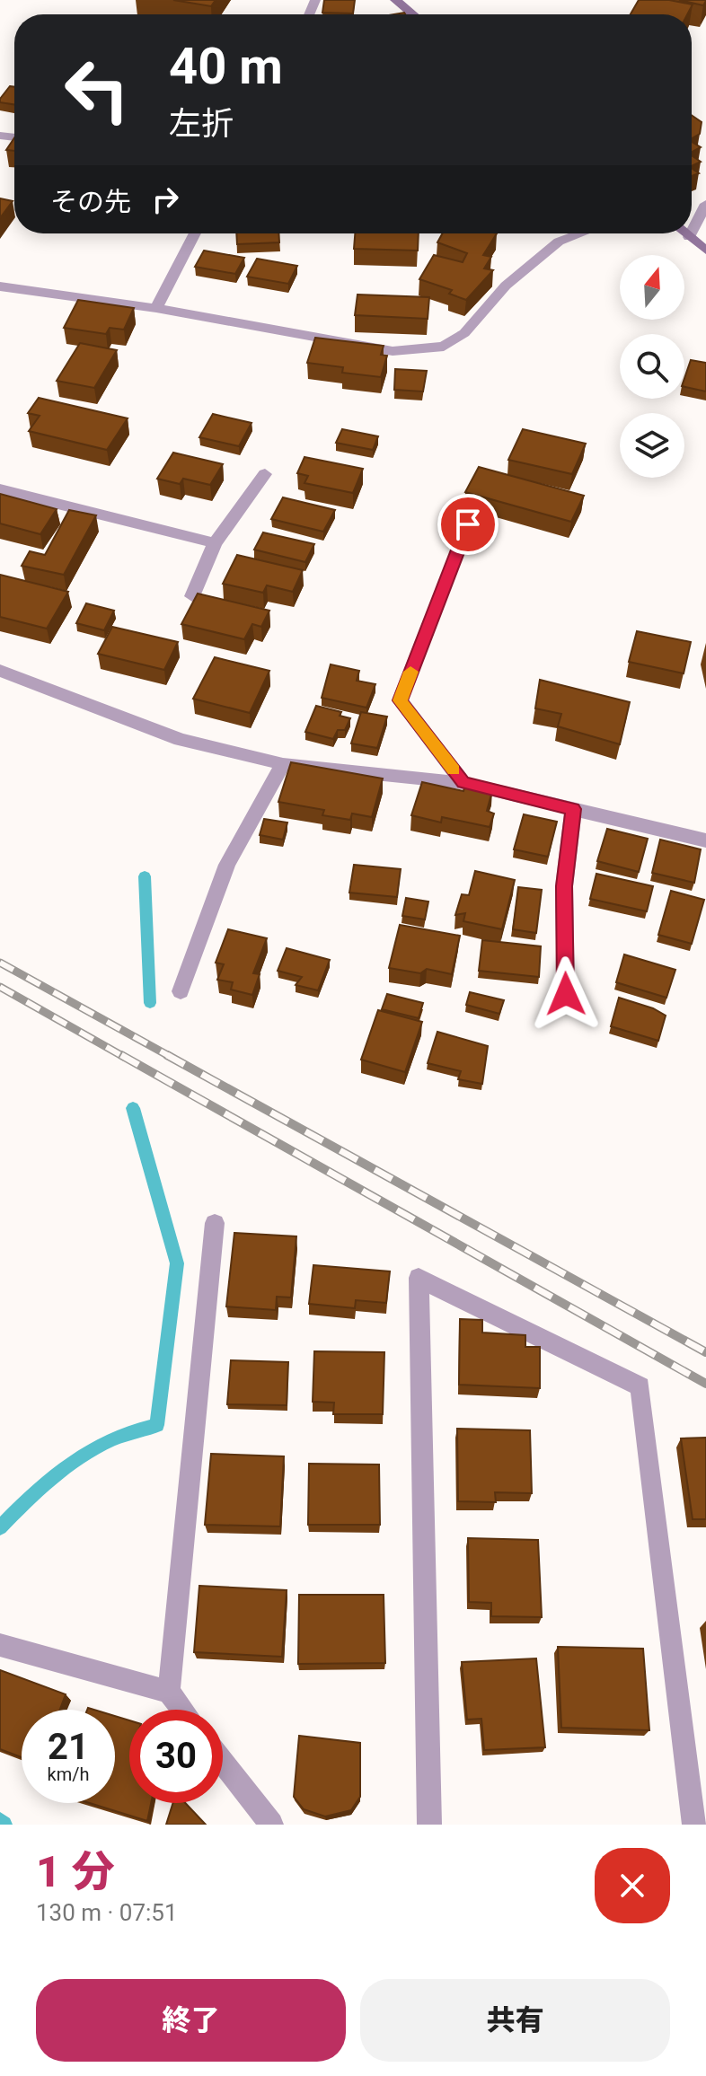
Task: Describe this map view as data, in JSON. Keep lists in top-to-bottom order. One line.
{"north":"top","page":{"turn":["40 m","左折"],"then":"その先","speed":"21 km/h","limit":"30","heading":["1 分","130 m · 07:51"],"buttons":["終了","共有"]}}
